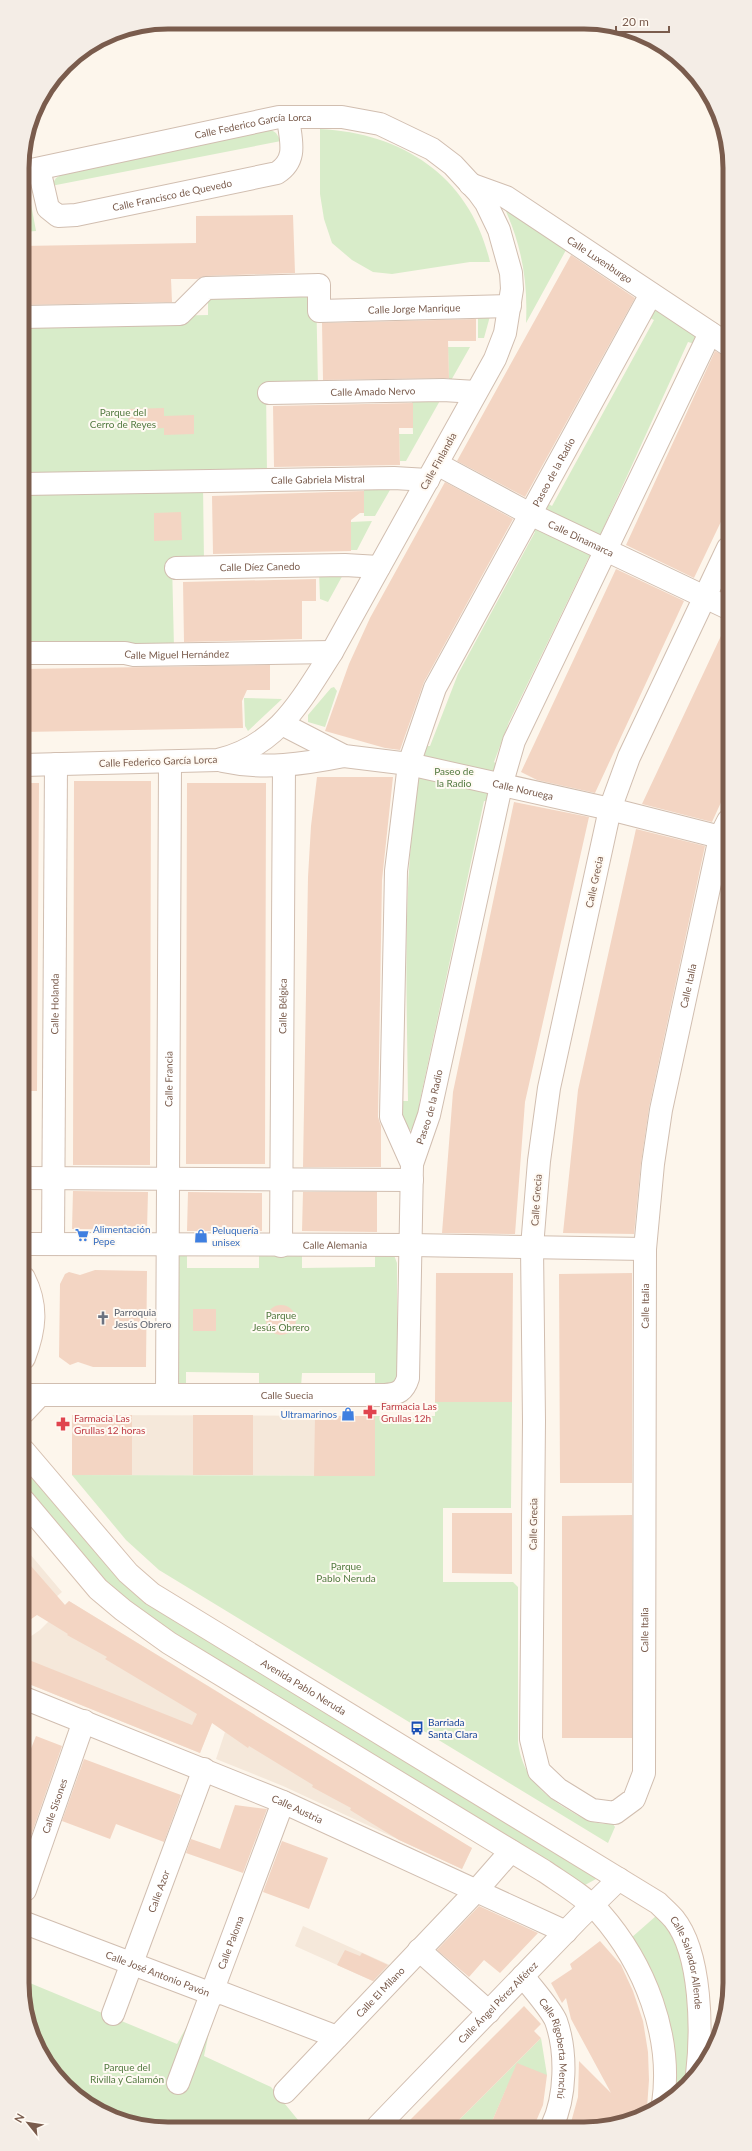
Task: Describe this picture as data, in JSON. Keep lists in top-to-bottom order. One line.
{"streets":{"street":["Calle Federico García Lorca","Calle Francisco de Quevedo","Calle Luxenburgo","Calle Jorge Manrique","Calle Amado Nervo","Calle Finlandia","Paseo de la Radio","Calle Gabriela Mistral","Calle Dinamarca","Calle Díez Canedo","Calle Miguel Hernández","Calle Noruega","Calle Grecia","Calle Italia","Calle Holanda","Calle Bélgica","Calle Francia","Calle Alemania","Calle Suecia","Avenida Pablo Neruda","Calle Sisones","Calle Austria","Calle Azor","Calle Paloma","Calle Salvador Allende","Calle José Antonio Pavón","Calle El Milano","Calle Ángel Pérez Alférez","Calle Rigoberta Menchú"]},"crossings":[["Calle Federico García Lorca","Calle Francisco de Quevedo"],["Calle Federico García Lorca","Calle Luxenburgo"],["Calle Federico García Lorca","Calle Finlandia"],["Calle Federico García Lorca","Calle Noruega"],["Calle Federico García Lorca","Calle Holanda"],["Calle Federico García Lorca","Calle Francia"],["Calle Luxenburgo","Calle Finlandia"],["Calle Luxenburgo","Paseo de la Radio"],["Calle Jorge Manrique","Calle Finlandia"],["Calle Amado Nervo","Calle Finlandia"],["Calle Finlandia","Calle Gabriela Mistral"],["Calle Finlandia","Calle Dinamarca"],["Calle Finlandia","Calle Díez Canedo"],["Calle Finlandia","Calle Miguel Hernández"],["Calle Finlandia","Calle Noruega"],["Paseo de la Radio","Calle Dinamarca"],["Paseo de la Radio","Calle Noruega"],["Paseo de la Radio","Calle Alemania"],["Paseo de la Radio","Calle Suecia"],["Calle Gabriela Mistral","Calle Dinamarca"],["Calle Dinamarca","Calle Grecia"],["Calle Noruega","Calle Grecia"],["Calle Grecia","Calle Italia"],["Calle Grecia","Calle Alemania"],["Calle Italia","Calle Alemania"],["Calle Holanda","Calle Alemania"],["Calle Bélgica","Calle Alemania"],["Calle Francia","Calle Alemania"],["Calle Francia","Calle Suecia"],["Calle Alemania","Calle Suecia"],["Avenida Pablo Neruda","Calle Salvador Allende"],["Avenida Pablo Neruda","Calle Ángel Pérez Alférez"],["Calle Sisones","Calle Austria"],["Calle Austria","Calle Azor"],["Calle Austria","Calle Paloma"],["Calle Austria","Calle El Milano"],["Calle Austria","Calle Ángel Pérez Alférez"],["Calle Azor","Calle José Antonio Pavón"],["Calle Paloma","Calle José Antonio Pavón"],["Calle Salvador Allende","Calle Ángel Pérez Alférez"],["Calle José Antonio Pavón","Calle El Milano"],["Calle Ángel Pérez Alférez","Calle Rigoberta Menchú"]],"parks":["Parque del Cerro de Reyes","Paseo de la Radio","Parque Jesús Obrero","Parque Pablo Neruda","Parque del Rivilla y Calamón"],"places":{"supermarket":["Alimentación Pepe"],"shop":["Peluquería unisex","Ultramarinos"],"church":["Parroquia Jesús Obrero"],"pharmacy":["Farmacia Las Grullas 12h","Farmacia Las Grullas 12 horas"],"bus stop":["Barriada Santa Clara"]},"scale_bar":"20 m","north":"top left"}
